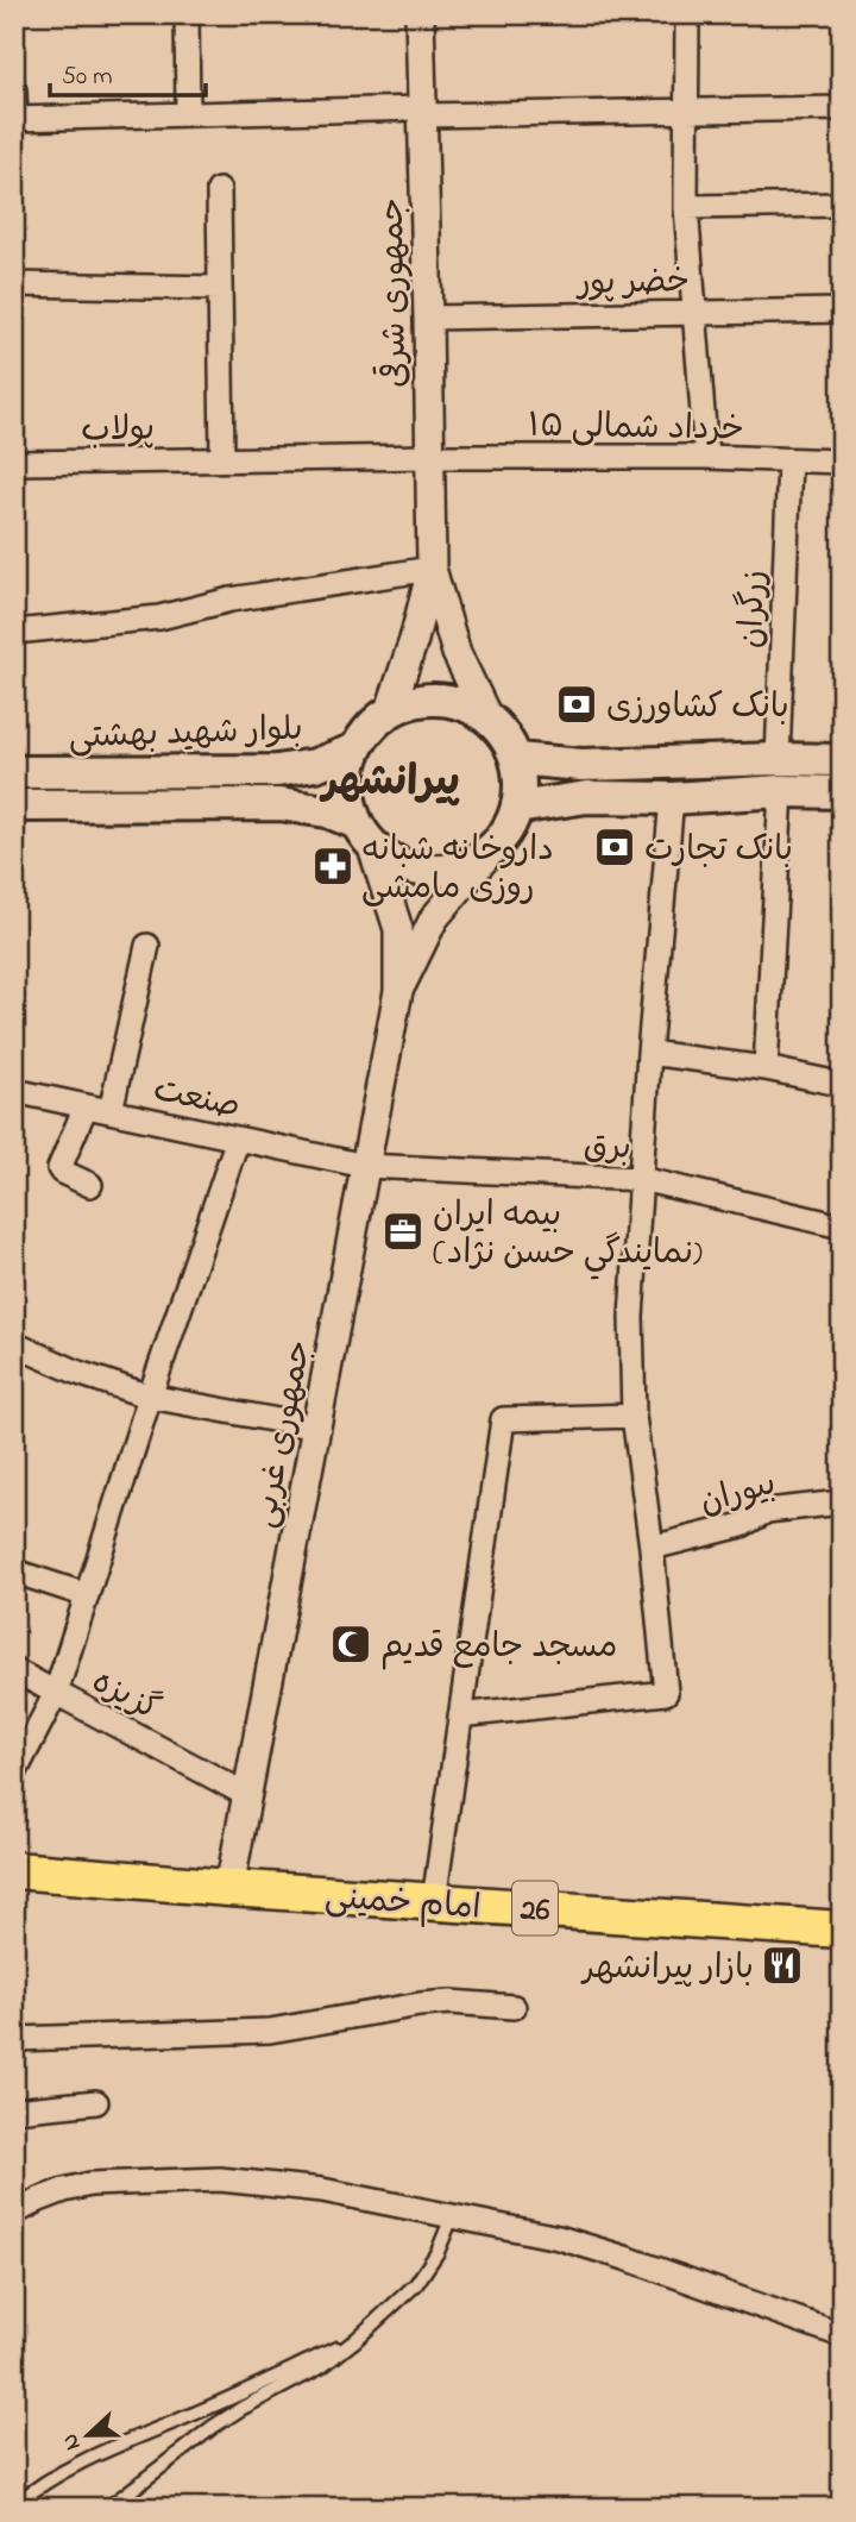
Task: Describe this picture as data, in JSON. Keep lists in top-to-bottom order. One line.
{"streets":{"main road":["بلوار شهید بهشتی","امام خمینی","26"],"street":["خضر پور","جمهوری شرقی","۱۵ خرداد شمالی","پولاب","زرگران","صنعت","برق","جمهوری غربی","بیوران","گزیزه"]},"crossings":[["خضر پور","جمهوری شرقی"],["جمهوری شرقی","۱۵ خرداد شمالی"],["۱۵ خرداد شمالی","پولاب"],["۱۵ خرداد شمالی","زرگران"],["صنعت","برق"],["صنعت","جمهوری غربی"],["برق","جمهوری غربی"],["جمهوری غربی","گزیزه"],["جمهوری غربی","امام خمینی"]],"districts":["پیرانشهر"],"places":{"bank":["بانک کشاورزی","بانک تجارت"],"pharmacy":["داروخانه شبانه روزی مامشی"],"office":["بيمه ايران (نمايندگي حسن نژاد)"],"mosque":["مسجد جامع قدیم"],"restaurant":["بازار پیرانشهر"]},"scale_bar":"50 m","north":"left"}
